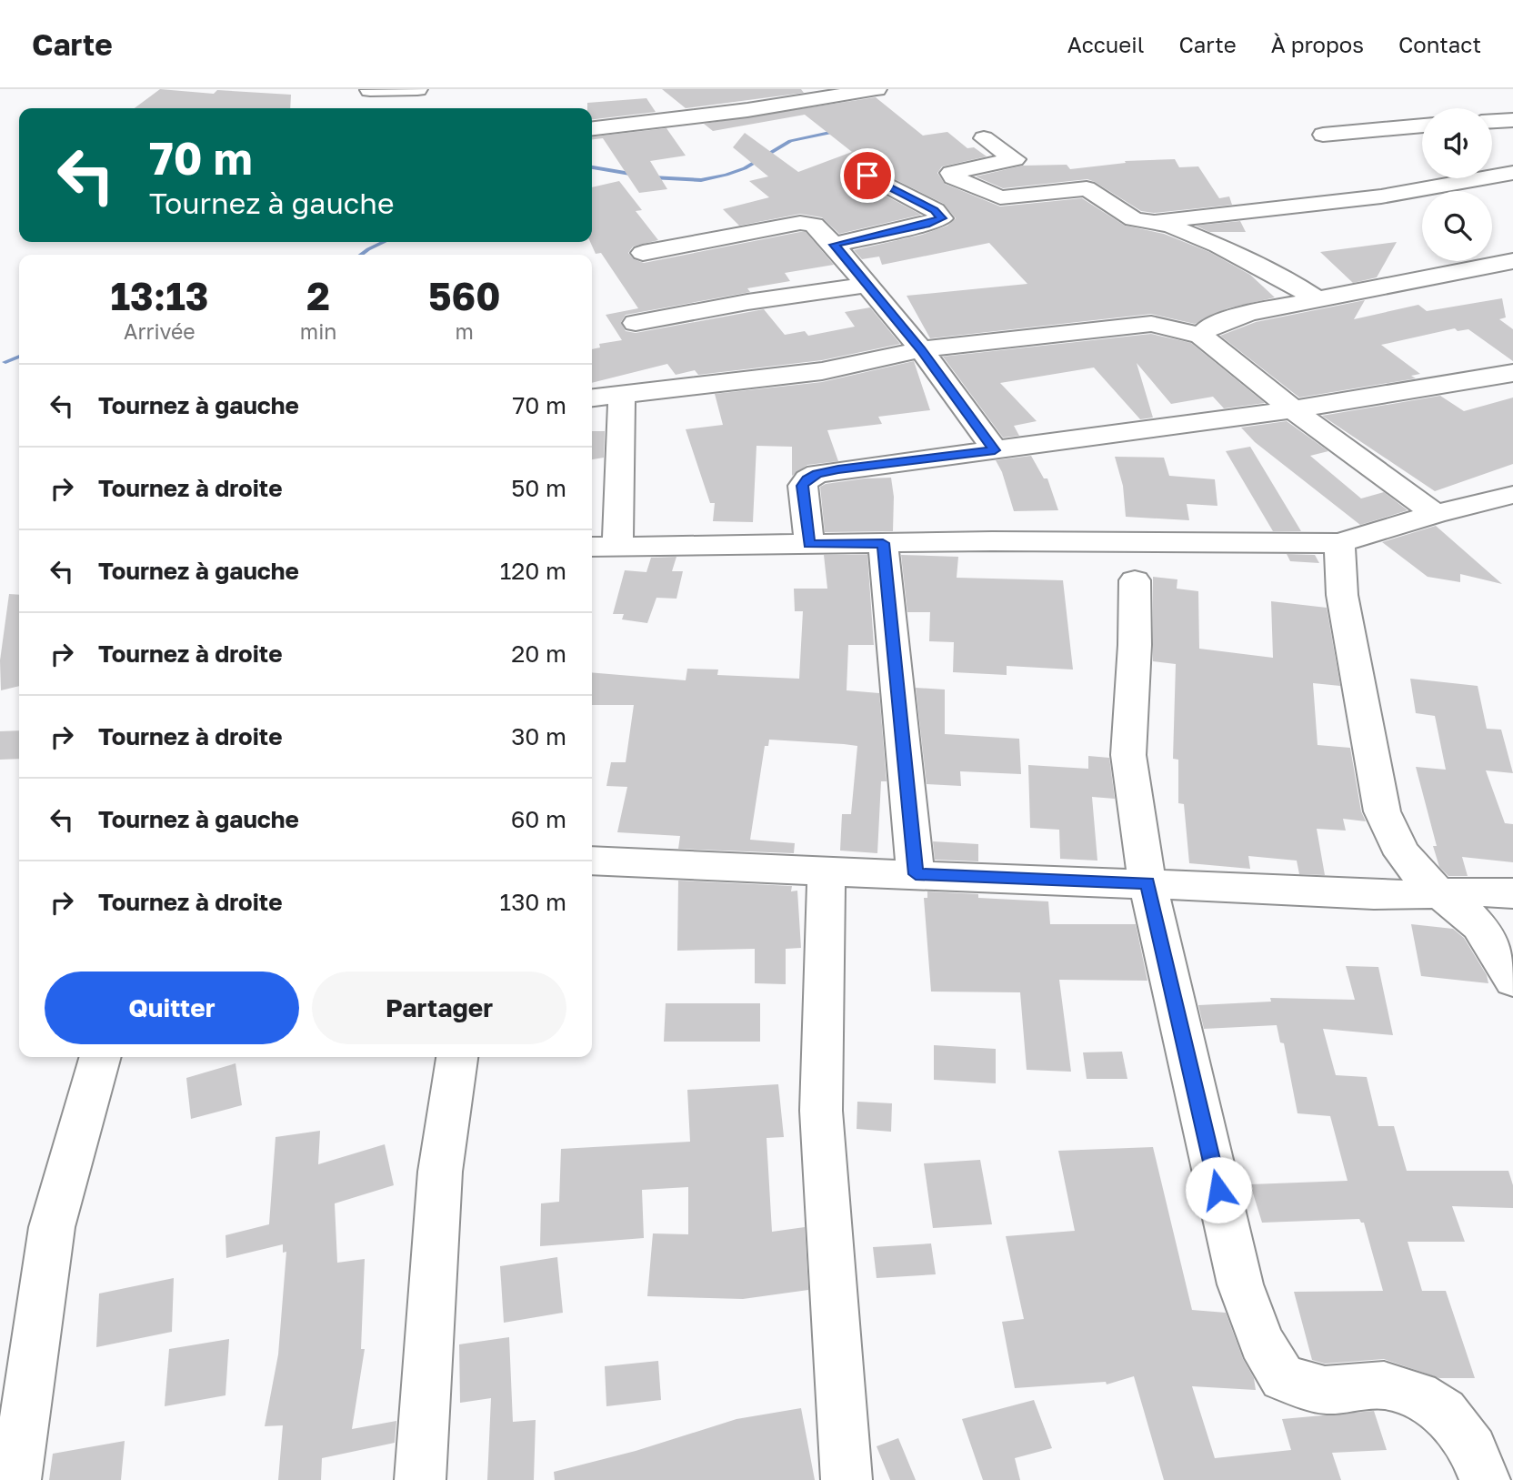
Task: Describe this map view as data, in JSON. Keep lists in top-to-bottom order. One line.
{"page":{"header":"Carte","nav":["Accueil","Carte","À propos","Contact"],"turn":["70 m","Tournez à gauche"],"eta":["13:13","Arrivée","2","min","560","m"],"list":[{"name":"Tournez à gauche","value":"70 m"},{"name":"Tournez à droite","value":"50 m"},{"name":"Tournez à gauche","value":"120 m"},{"name":"Tournez à droite","value":"20 m"},{"name":"Tournez à droite","value":"30 m"},{"name":"Tournez à gauche","value":"60 m"},{"name":"Tournez à droite","value":"130 m"}],"buttons":["Quitter","Partager"]}}
